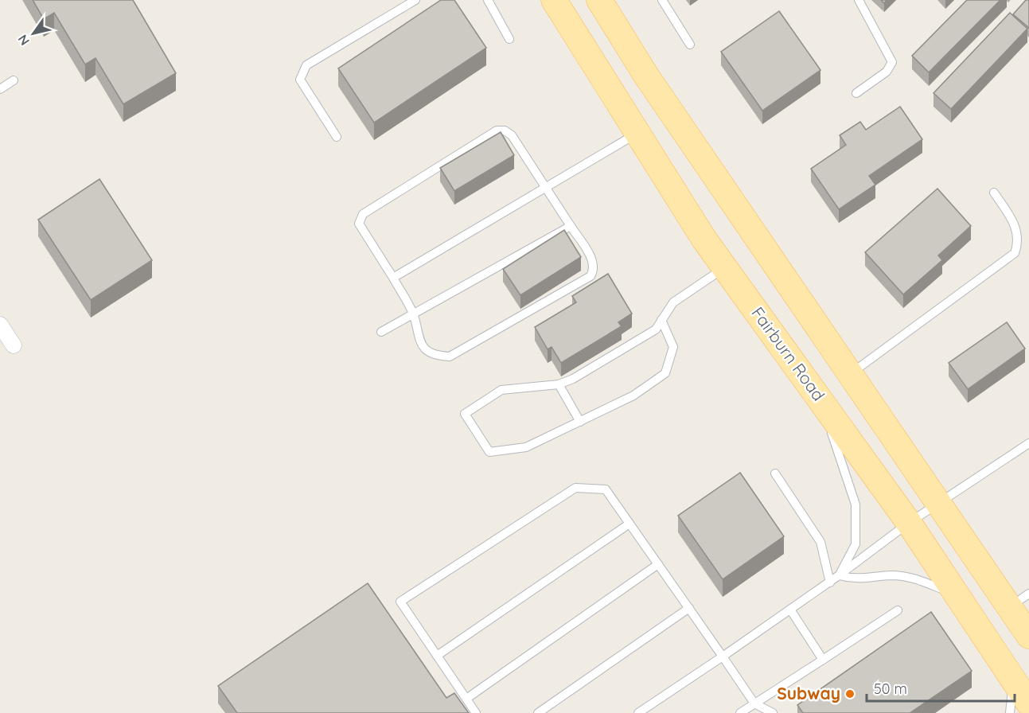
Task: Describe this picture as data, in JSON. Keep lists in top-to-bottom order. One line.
{"streets":{"main road":["Fairburn Road"]},"places":["Subway"],"scale_bar":"50 m","north":"bottom left"}
